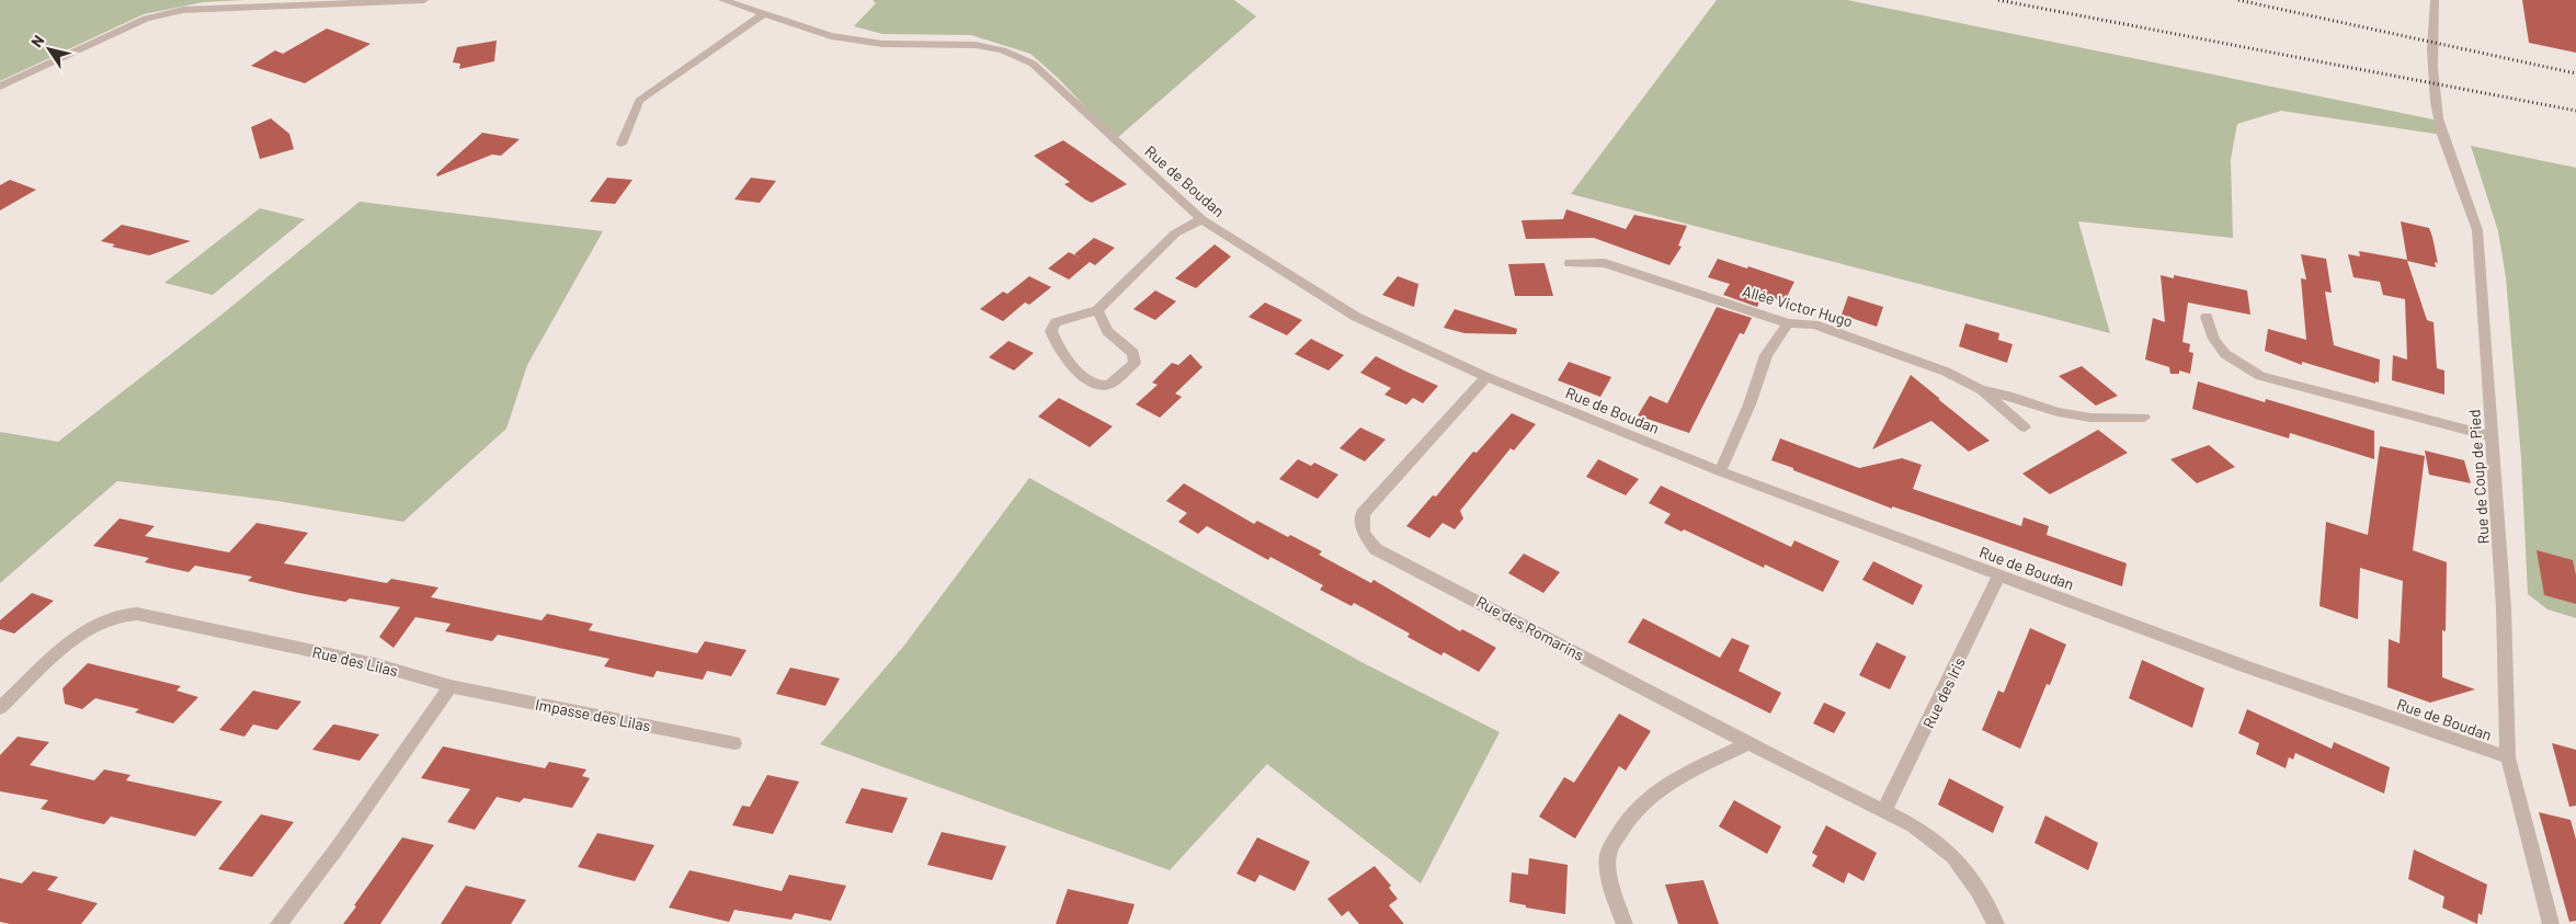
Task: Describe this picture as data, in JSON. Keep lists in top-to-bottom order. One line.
{"streets":{"street":["Rue de Boudan","Allée Victor Hugo","Rue de Coup de Pied","Rue des Romarins","Rue des Lilas","Rue des Iris","Impasse des Lilas"]},"crossings":[["Rue de Boudan","Rue de Coup de Pied"],["Rue de Boudan","Rue des Romarins"],["Rue de Boudan","Rue des Iris"],["Rue des Romarins","Rue des Iris"],["Rue des Lilas","Impasse des Lilas"]],"north":"top left"}
